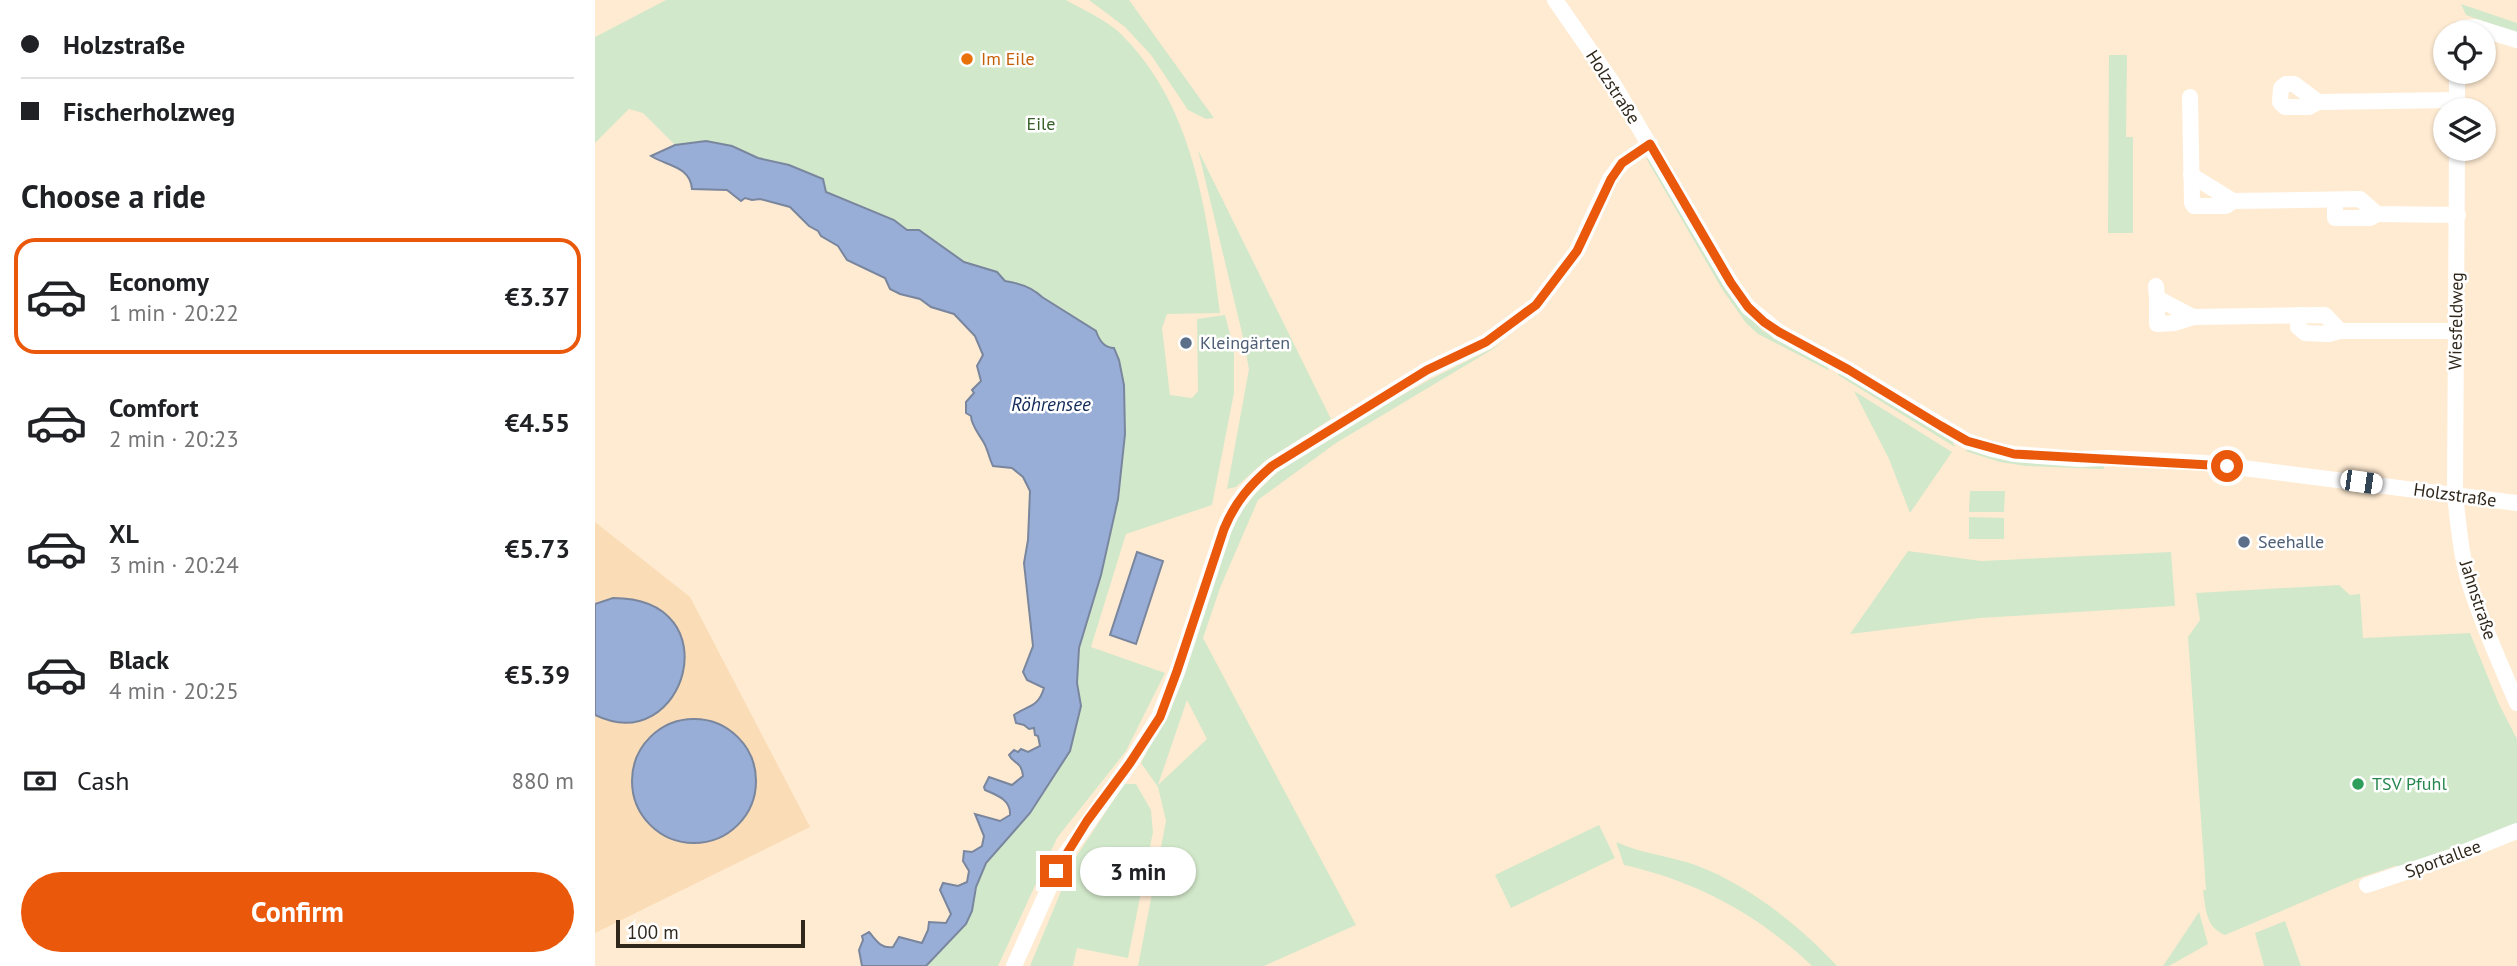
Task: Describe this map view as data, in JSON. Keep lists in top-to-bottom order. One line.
{"streets":{"street":["Holzstraße","Wiesfeldweg","Jahnstraße","Sportallee"]},"crossings":[["Holzstraße","Wiesfeldweg"],["Holzstraße","Jahnstraße"],["Wiesfeldweg","Jahnstraße"]],"water":["Röhrensee"],"parks":["Eile"],"places":["Im Eile","Kleingärten","Seehalle","TSV Pfuhl"],"scale_bar":"100 m","page":{"banner":["Holzstraße","Fischerholzweg"],"heading":"Choose a ride","list":[{"name":"Economy","note":"1 min · 20:22","value":"€3.37"},{"name":"Comfort","note":"2 min · 20:23","value":"€4.55"},{"name":"XL","note":"3 min · 20:24","value":"€5.73"},{"name":"Black","note":"4 min · 20:25","value":"€5.39"}],"pay":["Cash","880 m"],"bubble":"3 min","buttons":"Confirm","scale":"100 m"}}
